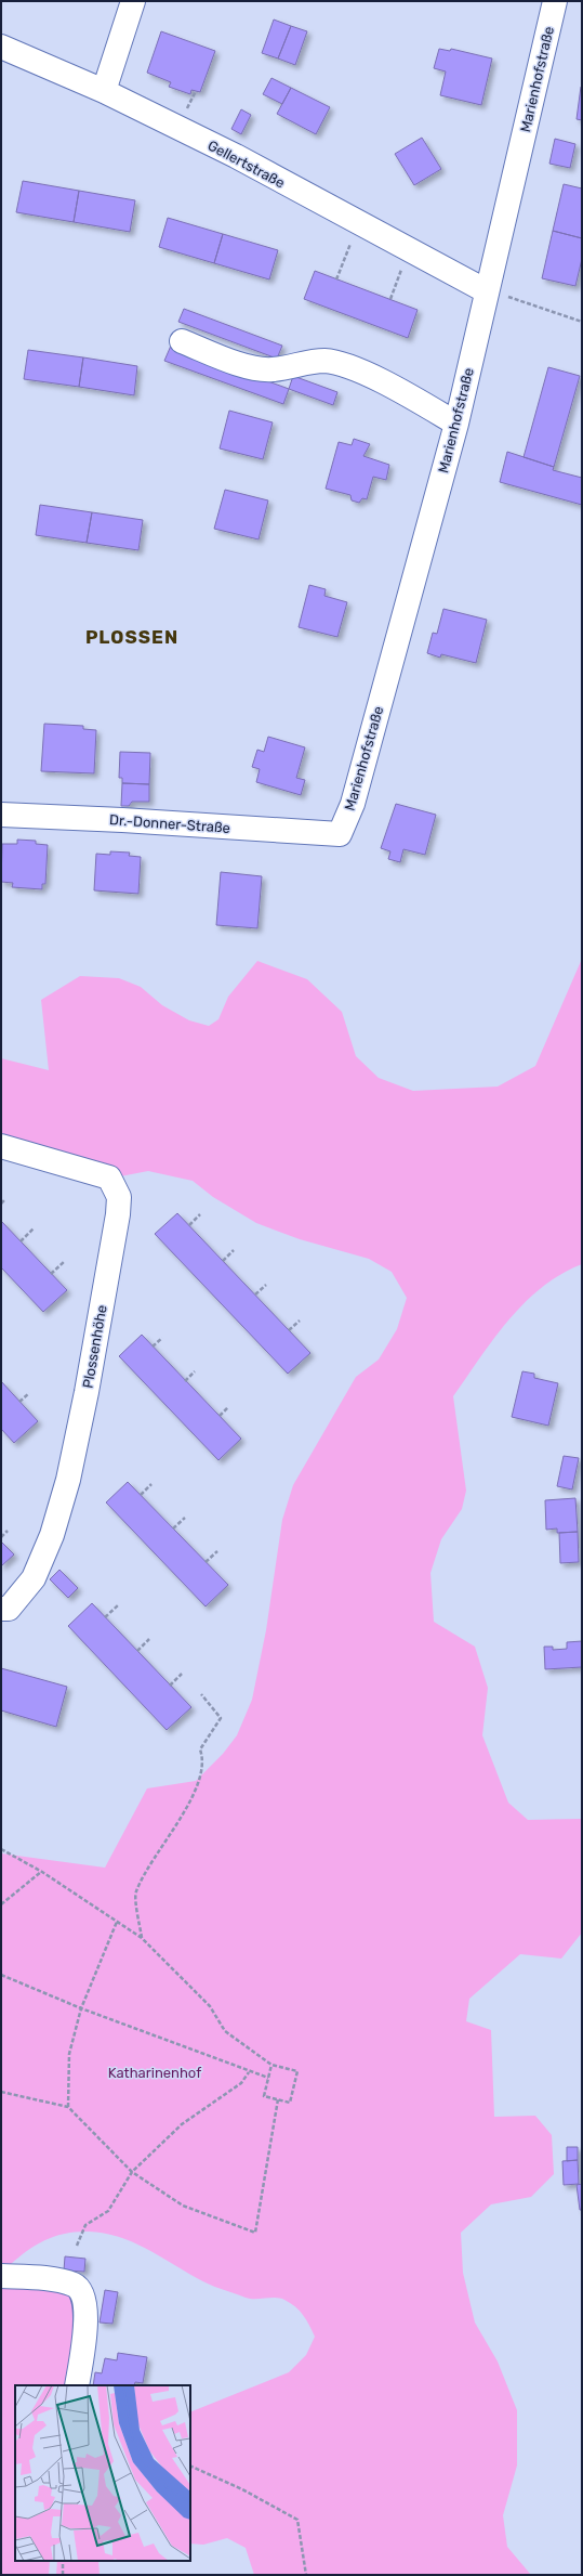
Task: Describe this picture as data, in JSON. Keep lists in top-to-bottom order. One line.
{"streets":{"street":["Marienhofstraße","Gellertstraße","Dr.-Donner-Straße","Plossenhöhe"]},"crossings":[["Marienhofstraße","Gellertstraße"],["Marienhofstraße","Dr.-Donner-Straße"]],"districts":["PLOSSEN"],"parks":["Katharinenhof"]}
